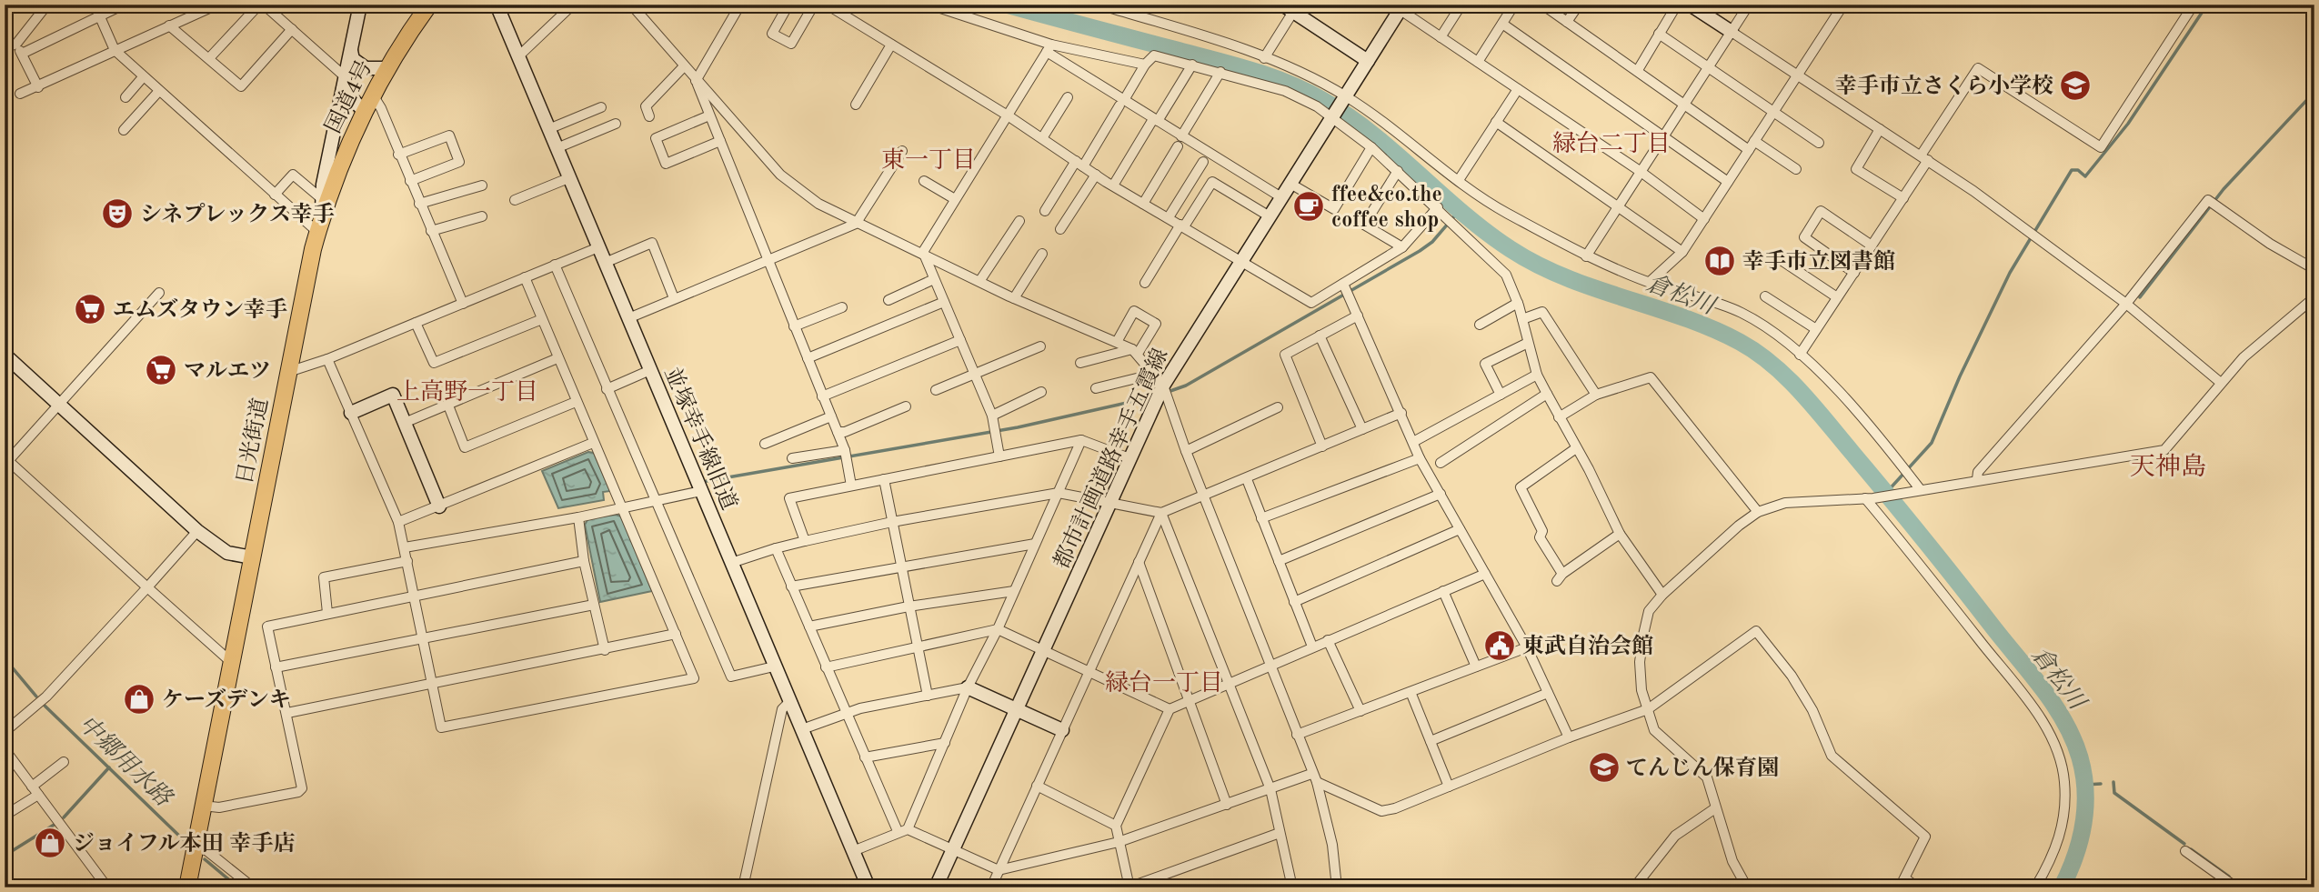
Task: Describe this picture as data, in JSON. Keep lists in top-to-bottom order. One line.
{"streets":{"highway":["国道4号","日光街道"],"street":["並塚幸手線旧道","都市計画道路幸手五霞線"]},"crossings":[["国道4号","日光街道"]],"districts":["緑台二丁目","東一丁目","上高野一丁目","天神島","緑台一丁目"],"water":["倉松川","中郷用水路"],"places":{"school or university":["幸手市立さくら小学校","てんじん保育園"],"cafe":["ffee&co.the coffee shop"],"theatre":["シネプレックス幸手"],"library":["幸手市立図書館"],"supermarket":["エムズタウン幸手","マルエツ"],"public building":["東武自治会館"],"shop":["ケーズデンキ","ジョイフル本田 幸手店"]}}
